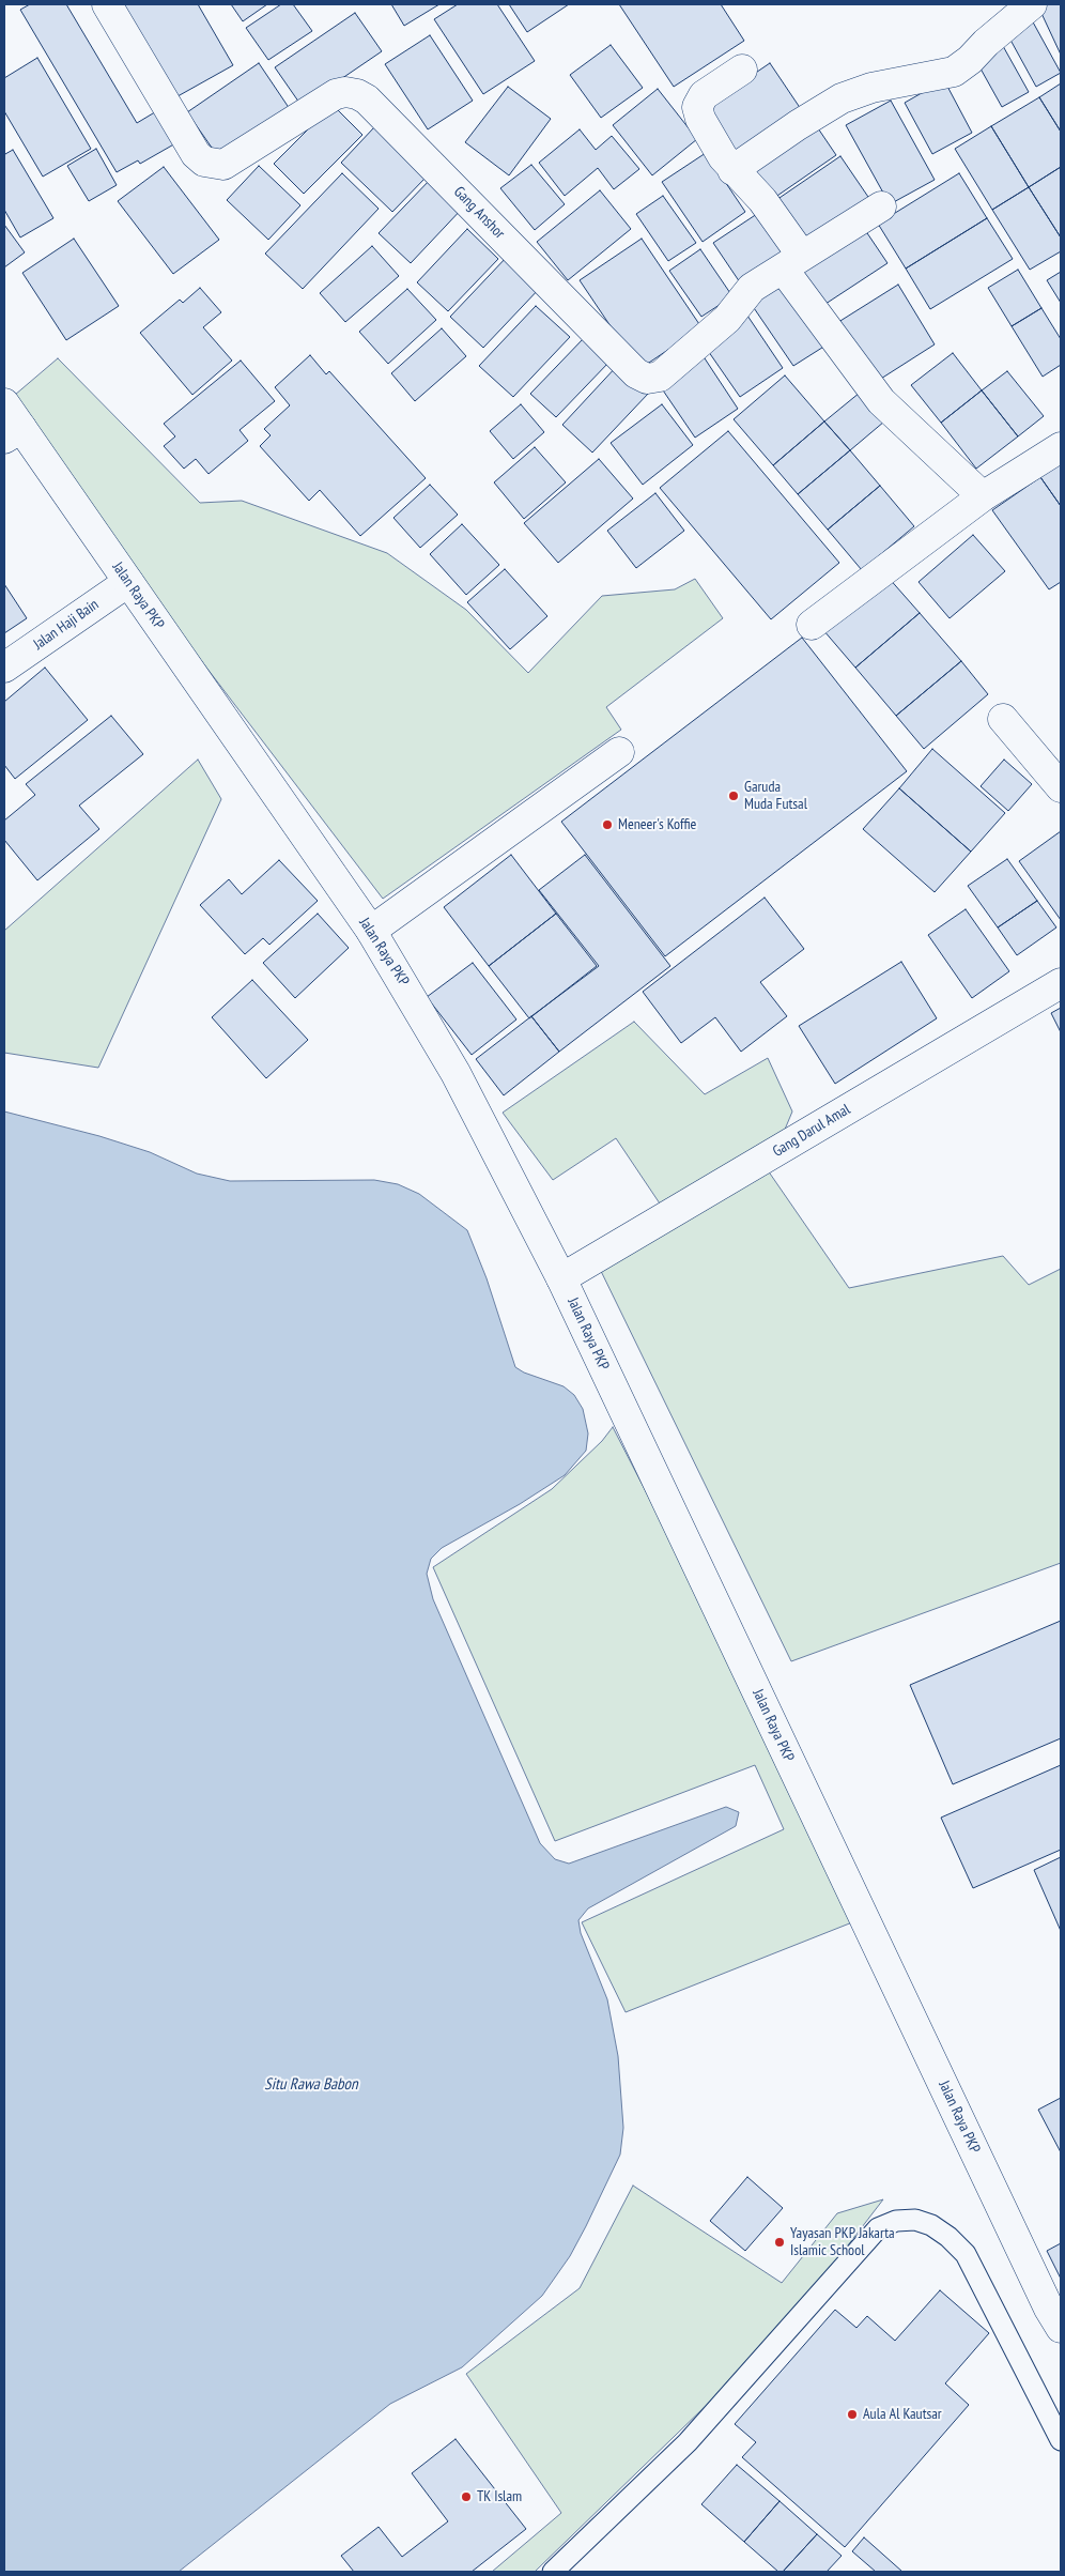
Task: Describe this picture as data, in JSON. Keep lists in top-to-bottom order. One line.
{"streets":{"street":["Gang Anshor","Jalan Raya PKP","Jalan Haji Bain","Gang Darul Amal"]},"crossings":[["Jalan Raya PKP","Jalan Haji Bain"],["Jalan Raya PKP","Gang Darul Amal"]],"water":["Situ Rawa Babon"],"places":["Garuda Muda Futsal","Meneer's Koffie","Yayasan PKP Jakarta Islamic School","Aula Al Kautsar","TK Islam"]}
